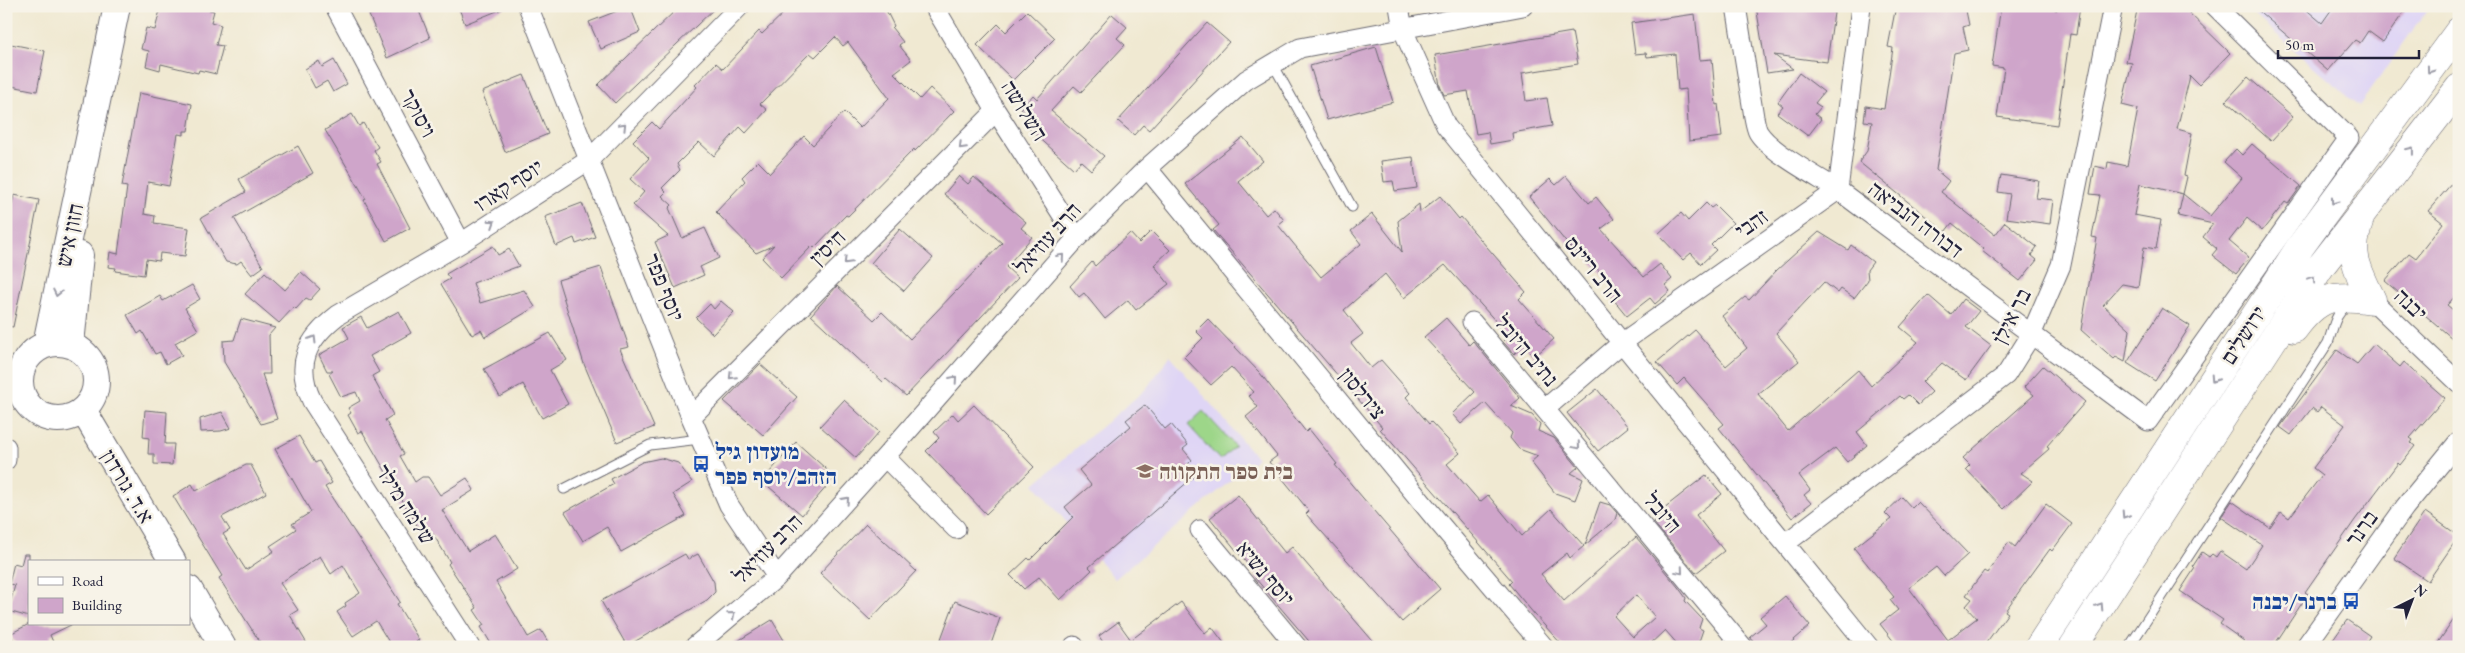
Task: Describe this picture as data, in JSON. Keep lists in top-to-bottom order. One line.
{"streets":{"highway":["ירושלים"],"street":["השלושה","ויסוקר","יוסף קארו","דבורה הנביאה","זהבי","חזון איש","הרב עוזיאל","חיסין","הרב ריינס","יוסף פפר","יבנה","בר אילן","נתיב היובל","צירלסון","א.ד. גורדון","שלמה מילר","היובל","ברנר","יוסף נשיא"]},"crossings":[["השלושה","הרב עוזיאל"],["השלושה","חיסין"],["ויסוקר","יוסף קארו"],["יוסף קארו","יוסף פפר"],["יוסף קארו","שלמה מילר"],["דבורה הנביאה","זהבי"],["דבורה הנביאה","בר אילן"],["זהבי","הרב ריינס"],["זהבי","נתיב היובל"],["זהבי","היובל"],["חזון איש","א.ד. גורדון"],["הרב עוזיאל","הרב ריינס"],["הרב עוזיאל","יוסף פפר"],["הרב עוזיאל","צירלסון"],["חיסין","יוסף פפר"],["הרב ריינס","בר אילן"],["נתיב היובל","היובל"]],"one_way":["יוסף קארו","הרב עוזיאל","חיסין","היובל"],"places":{"bus stop":["מועדון גיל הזהב/יוסף פפר","ברנר/יבנה"],"school or university":["בית ספר התקווה"]},"legend":["Road","Building"],"scale_bar":"50 m","north":"top right"}
